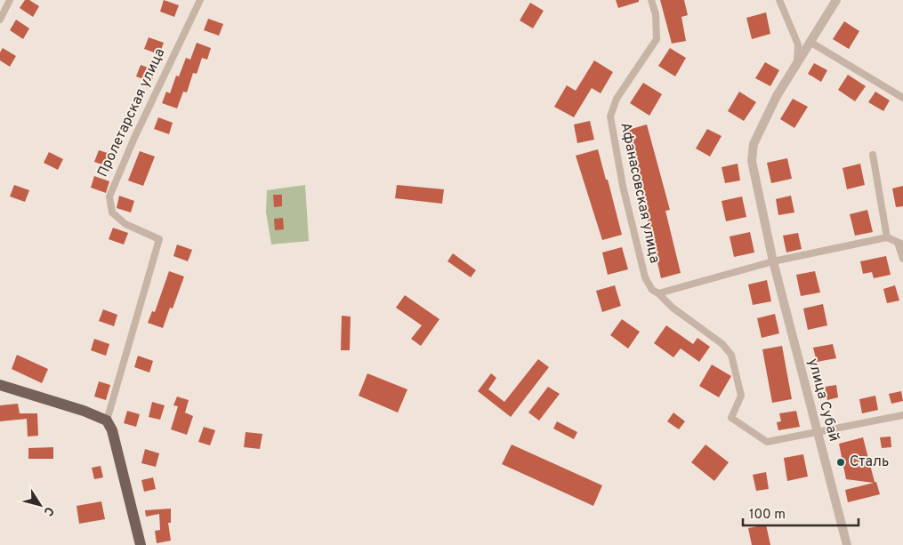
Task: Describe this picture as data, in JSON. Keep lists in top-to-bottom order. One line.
{"streets":{"street":["Пролетарская улица","Афанасовская улица","улица Субай"]},"crossings":[["Афанасовская улица","улица Субай"]],"places":["Сталь"],"scale_bar":"100 m","north":"bottom right"}
